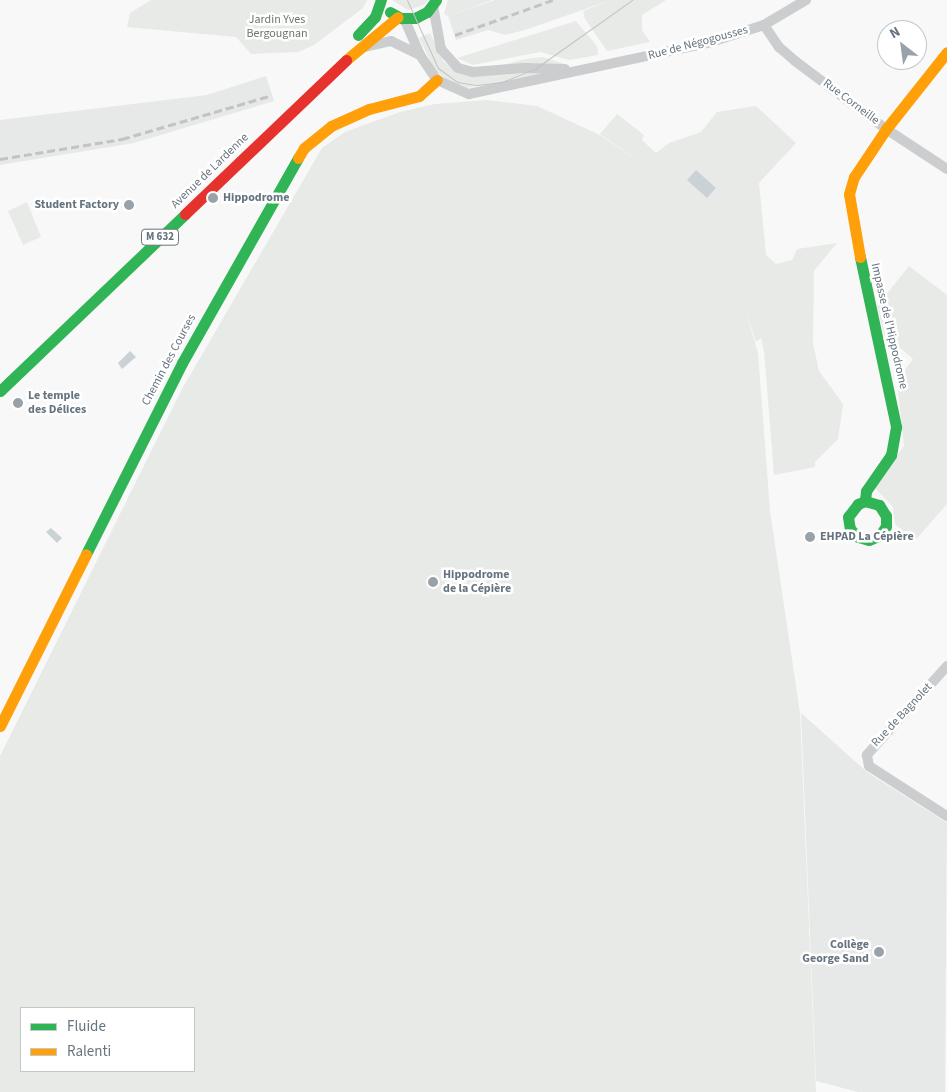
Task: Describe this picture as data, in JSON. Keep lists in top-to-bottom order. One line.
{"streets":{"street":["Rue de Négogousses","Rue Corneille","Avenue de Lardenne","M 632","Impasse de l'Hippodrome","Chemin des Courses","Rue de Bagnolet"]},"crossings":[["Rue de Négogousses","Rue Corneille"],["Rue de Négogousses","Chemin des Courses"],["Rue Corneille","Impasse de l'Hippodrome"]],"parks":["Jardin Yves Bergougnan"],"places":["Hippodrome","Student Factory","Le temple des Délices","EHPAD La Cépière","Hippodrome de la Cépière","Collège George Sand"],"legend":["Fluide","Ralenti"],"north":"top left"}
